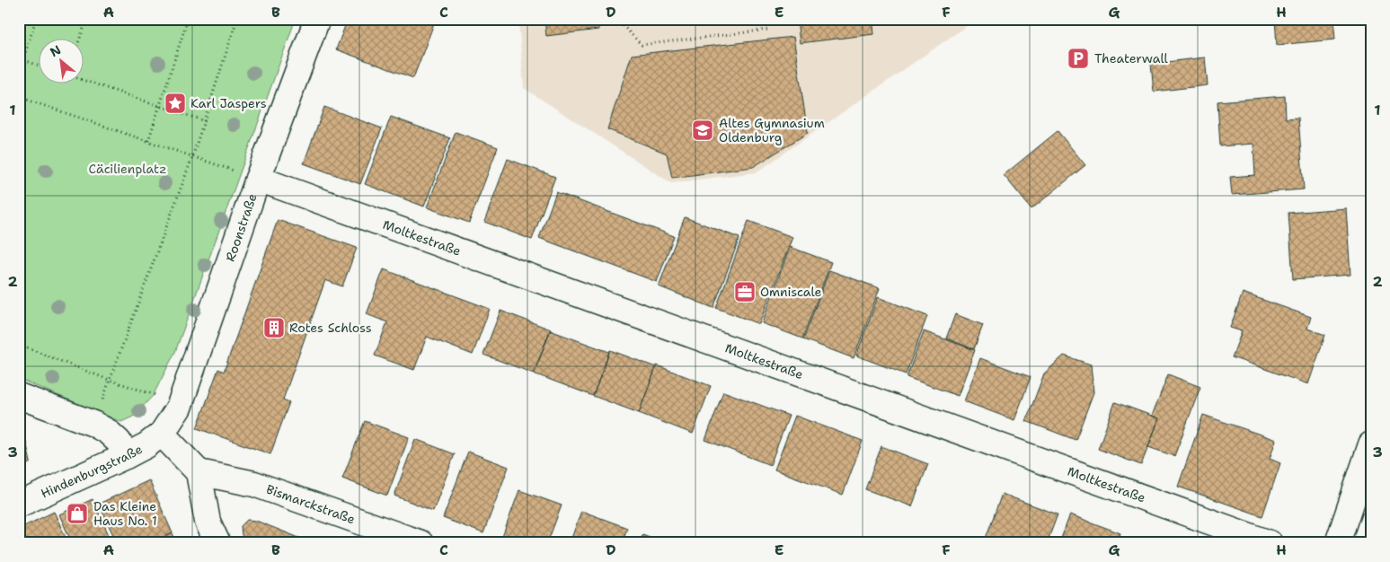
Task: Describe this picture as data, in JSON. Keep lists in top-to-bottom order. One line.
{"streets":{"street":["Roonstraße","Moltkestraße","Hindenburgstraße","Bismarckstraße"]},"crossings":[["Roonstraße","Moltkestraße"],["Roonstraße","Hindenburgstraße"]],"parks":["Cäcilienplatz"],"places":{"parking":["Theaterwall"],"place":["Karl Jaspers"],"school or university":["Altes Gymnasium Oldenburg"],"office":["Omniscale"],"building":["Rotes Schloss"],"shop":["Das Kleine Haus No. 1"]},"north":"top left","grid":{"columns":["A","B","C","D","E","F","G","H"],"rows":["1","2","3"]}}
